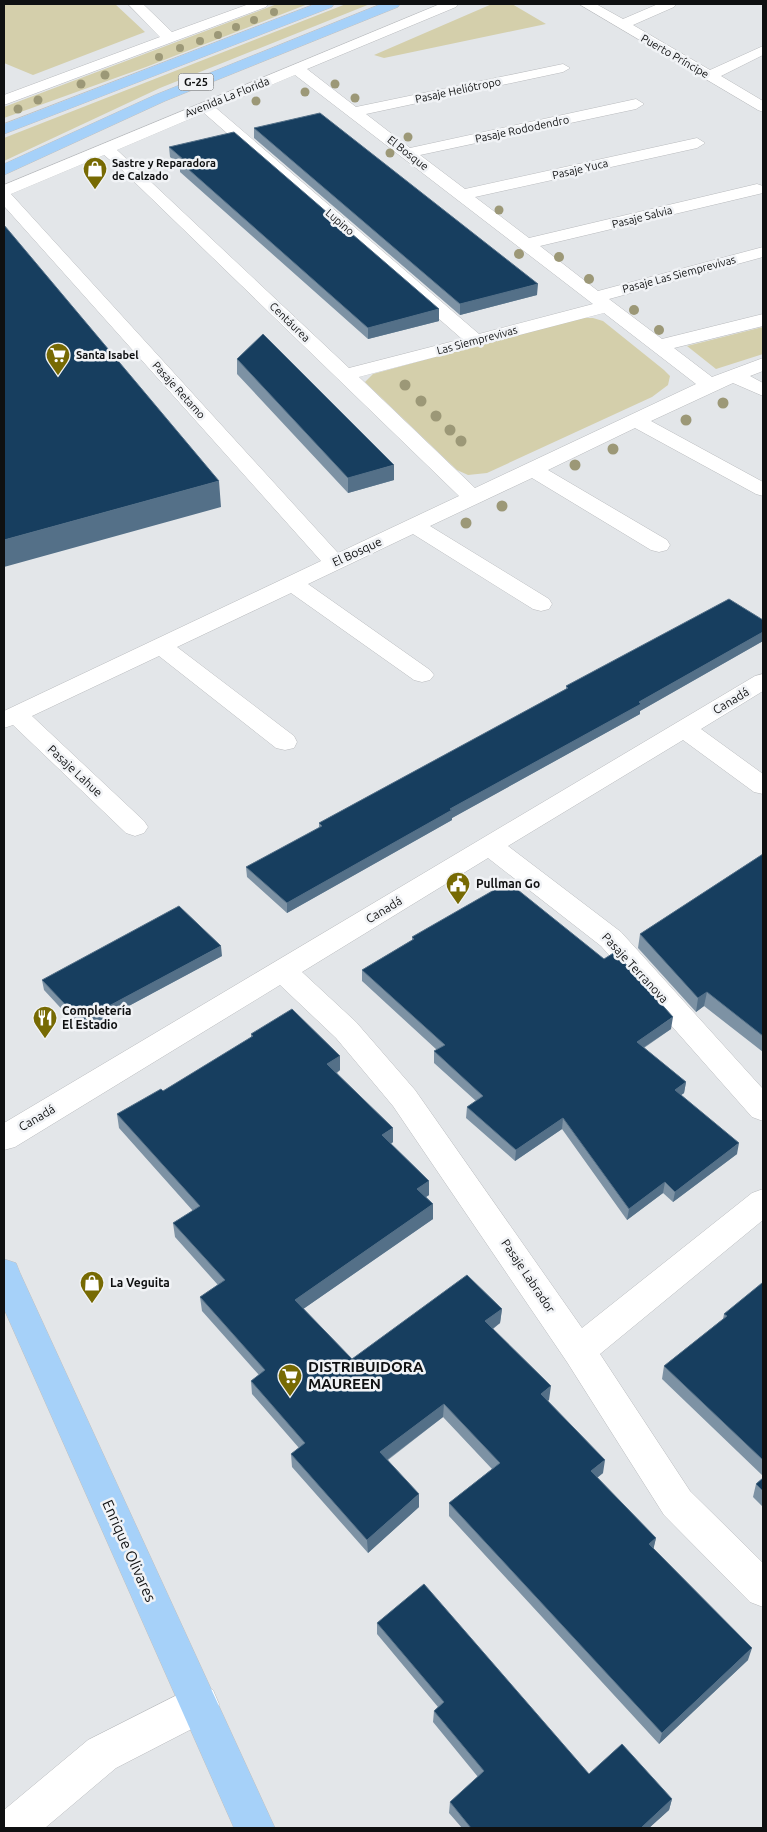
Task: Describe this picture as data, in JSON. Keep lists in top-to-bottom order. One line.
{"streets":{"main road":["G-25","Avenida La Florida","Enrique Olivares"],"street":["Puerto Príncipe","Pasaje Heliótropo","Pasaje Rododendro","El Bosque","Pasaje Yuca","Pasaje Salvia","Lupino","Pasaje Las Siemprevivas","Centáurea","Las Siemprevivas","Pasaje Retamo","Canadá","Pasaje Lahue","Pasaje Terranova","Pasaje Labrador"]},"crossings":[["Pasaje Heliótropo","El Bosque"],["Avenida La Florida","El Bosque"],["Avenida La Florida","Lupino"],["Avenida La Florida","Centáurea"],["Pasaje Rododendro","El Bosque"],["El Bosque","Pasaje Yuca"],["El Bosque","Pasaje Salvia"],["El Bosque","Pasaje Las Siemprevivas"],["El Bosque","Centáurea"],["El Bosque","Las Siemprevivas"],["El Bosque","Pasaje Retamo"],["El Bosque","Pasaje Lahue"],["Lupino","Las Siemprevivas"],["Pasaje Las Siemprevivas","Las Siemprevivas"],["Centáurea","Las Siemprevivas"],["Canadá","Pasaje Terranova"],["Canadá","Pasaje Labrador"]],"places":{"shop":["Sastre y Reparadora de Calzado","La Veguita"],"supermarket":["Santa Isabel","DISTRIBUIDORA MAUREEN"],"public building":["Pullman Go"],"restaurant":["Completería El Estadio"]}}
